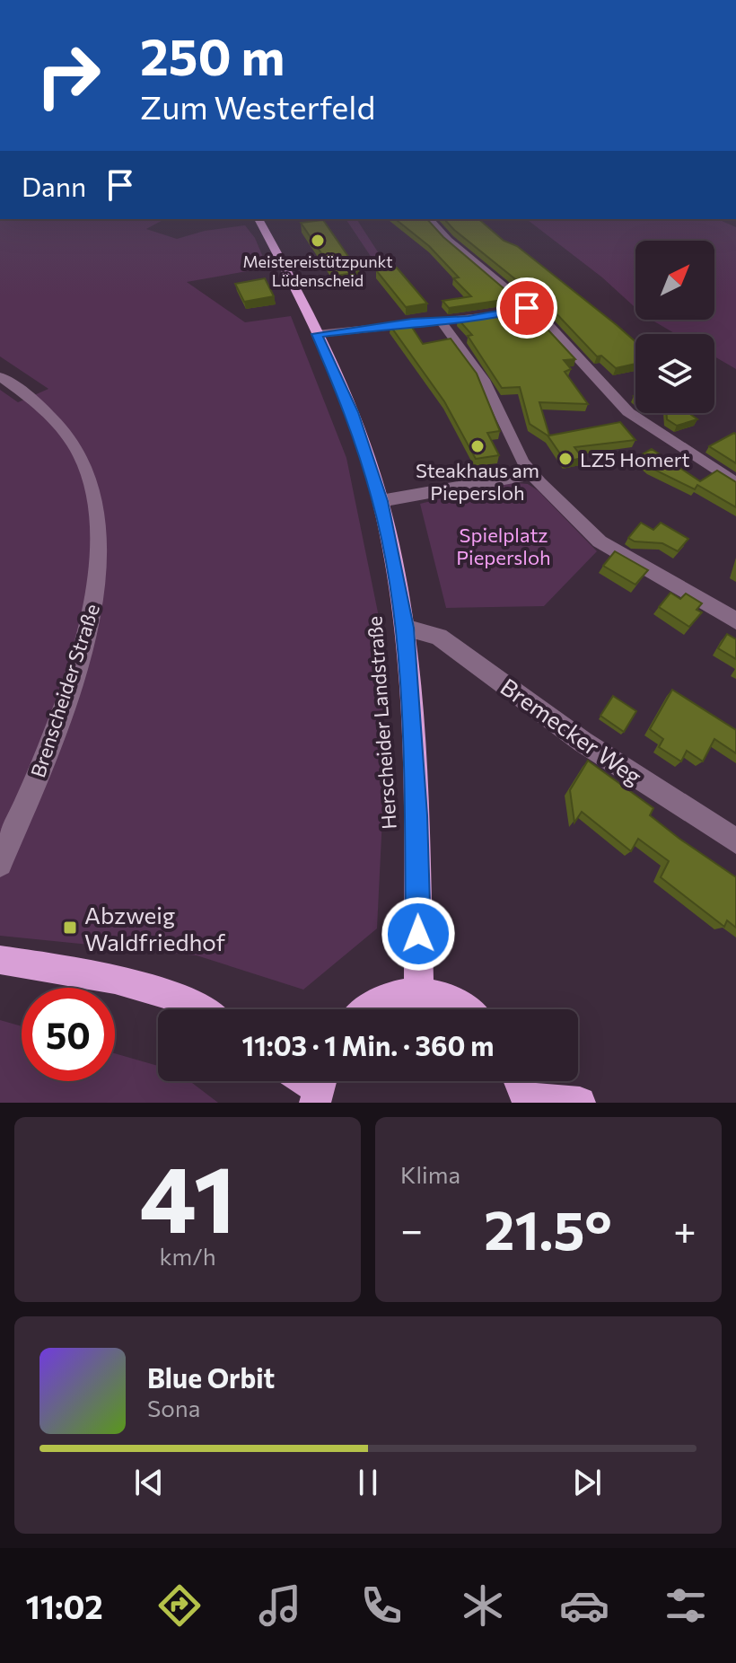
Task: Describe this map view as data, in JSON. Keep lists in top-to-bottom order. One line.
{"streets":{"main road":["Herscheider Landstraße"],"street":["Brenscheider Straße","Bremecker Weg"]},"crossings":[["Herscheider Landstraße","Bremecker Weg"]],"parks":["Spielplatz Piepersloh"],"places":{"other":["Meistereistützpunkt Lüdenscheid","Steakhaus am Piepersloh","LZ5 Homert"],"transit":["Abzweig Waldfriedhof"]},"north":"top right","page":{"turn":["250 m","Zum Westerfeld"],"then":"Dann","limit":"50","trip":"11:03 · 1 Min. · 360 m","tile":[["41","km/h"],"Klima"],"heat":["−","21.5°","+"],"song":["Blue Orbit","Sona"],"tabs":"11:02"}}
